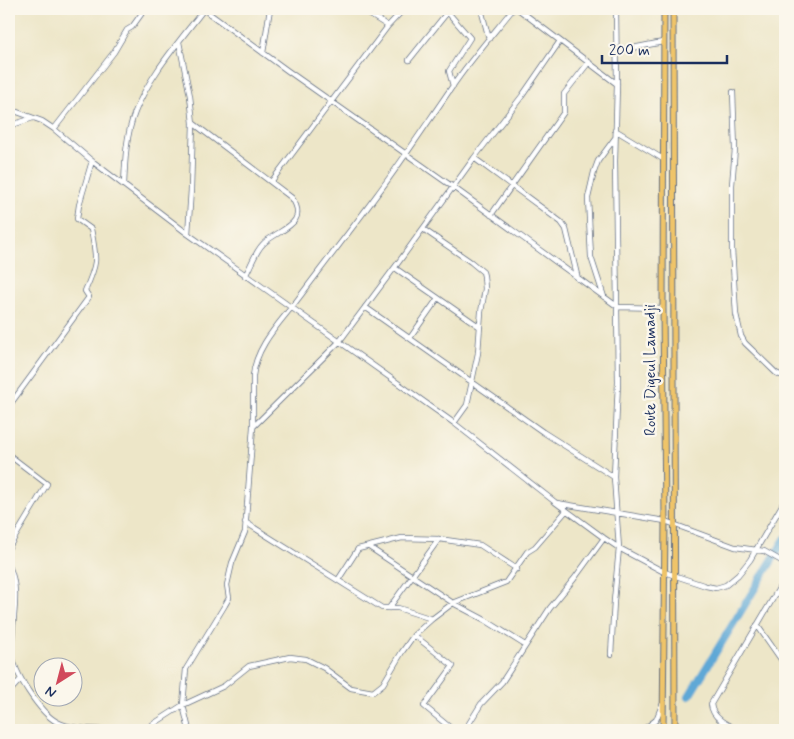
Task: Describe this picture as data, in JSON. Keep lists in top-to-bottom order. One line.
{"streets":{"main road":["Route Digeul Lamadji"]},"scale_bar":"200 m","north":"bottom left"}
